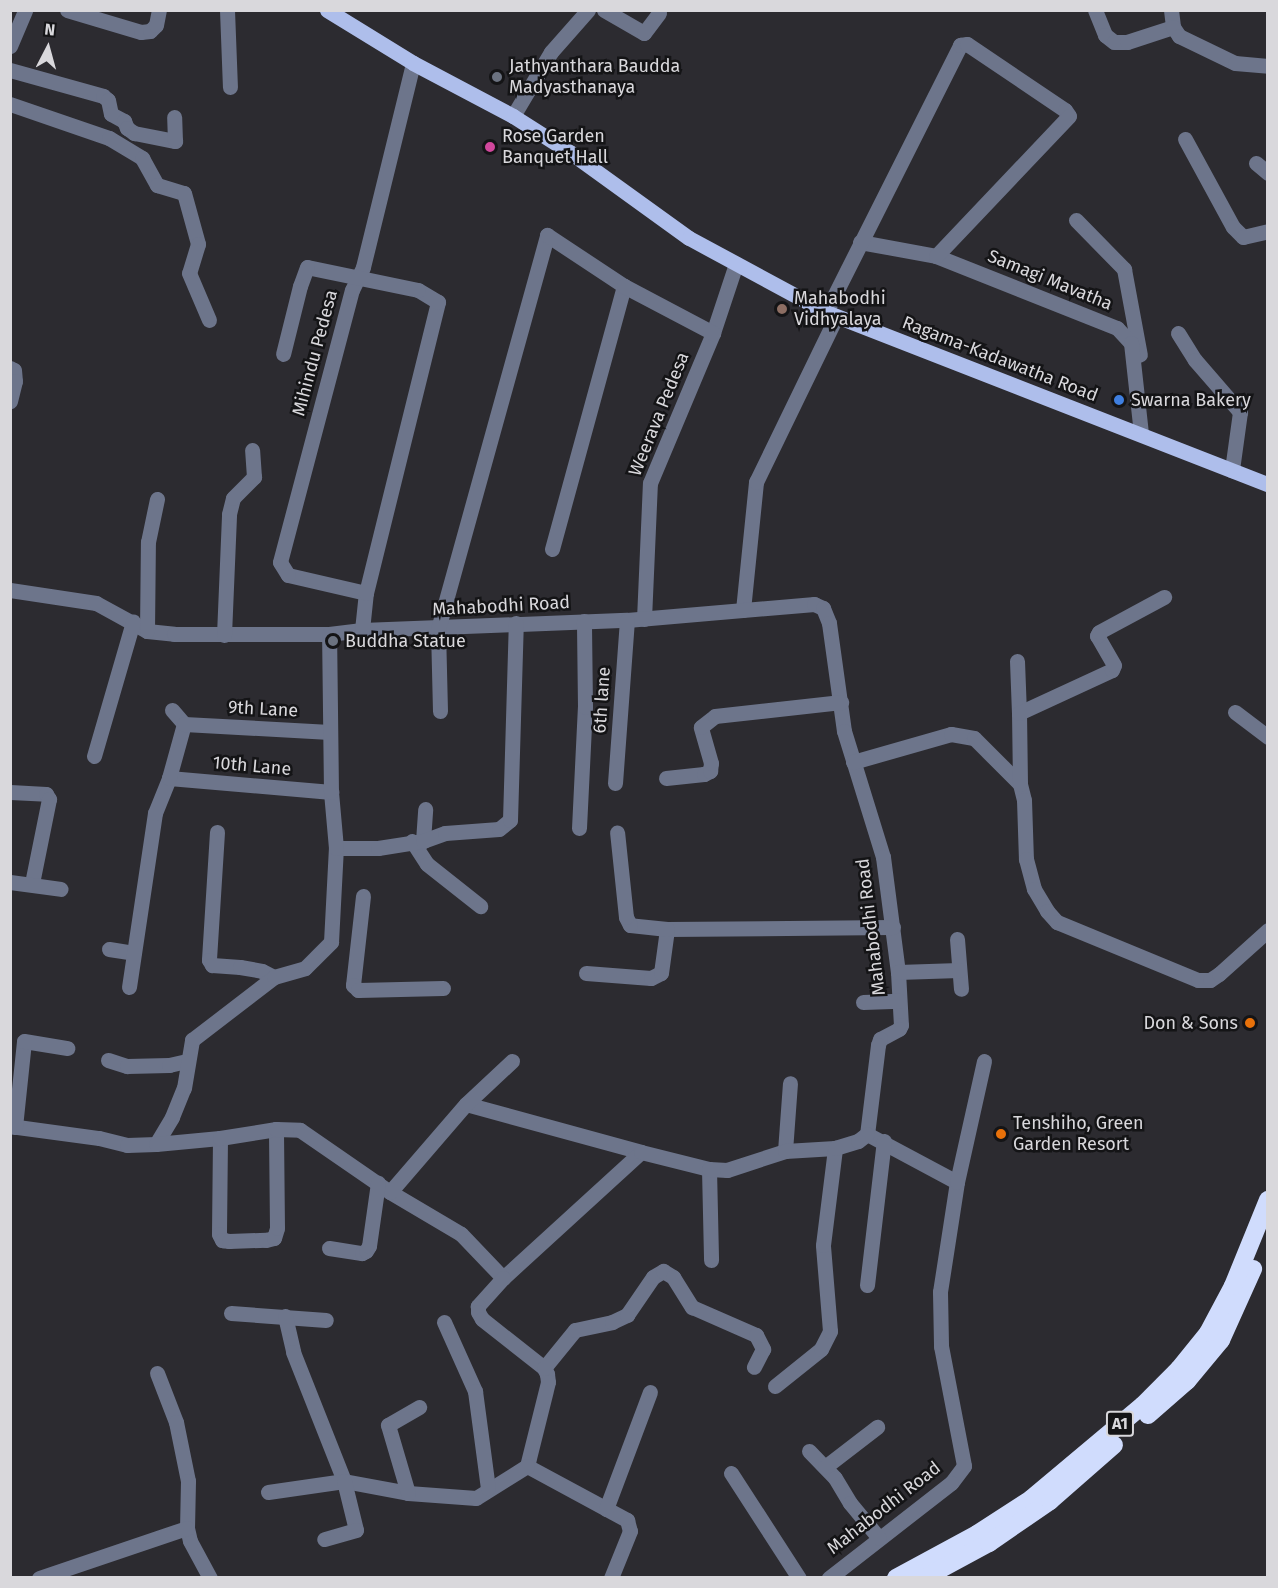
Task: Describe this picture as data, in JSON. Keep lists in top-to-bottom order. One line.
{"streets":{"highway":["A1"],"main road":["Ragama-Kadawatha Road"],"street":["Samagi Mavatha","Mihindu Pedesa","Weerava Pedesa","Mahabodhi Road","6th lane","9th Lane","10th Lane"]},"crossings":[["Samagi Mavatha","Ragama-Kadawatha Road"],["Mihindu Pedesa","Ragama-Kadawatha Road"],["Ragama-Kadawatha Road","Weerava Pedesa"],["Weerava Pedesa","Mahabodhi Road"],["Mahabodhi Road","6th lane"]],"places":["Jathyanthara Baudda Madyasthanaya","Rose Garden Banquet Hall","Mahabodhi Vidhyalaya","Swarna Bakery","Buddha Statue","Don & Sons","Tenshiho, Green Garden Resort"],"north":"top"}
